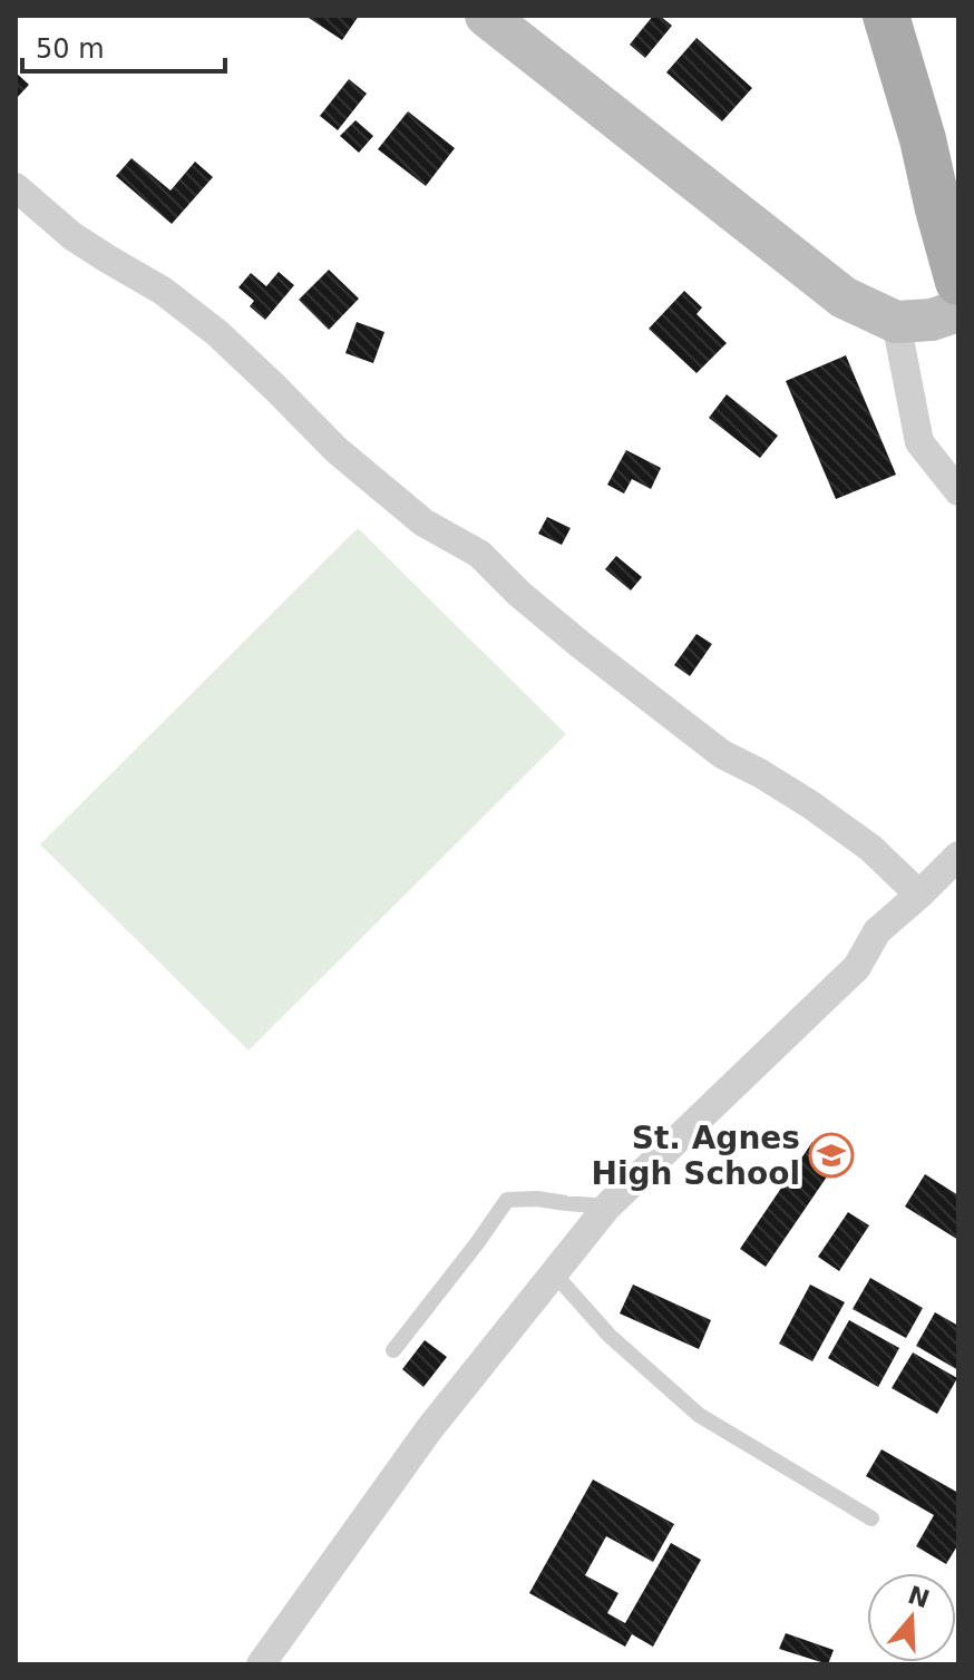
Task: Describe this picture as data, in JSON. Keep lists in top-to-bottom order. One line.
{"places":{"school or university":["St. Agnes High School"]},"scale_bar":"50 m","north":"top"}
